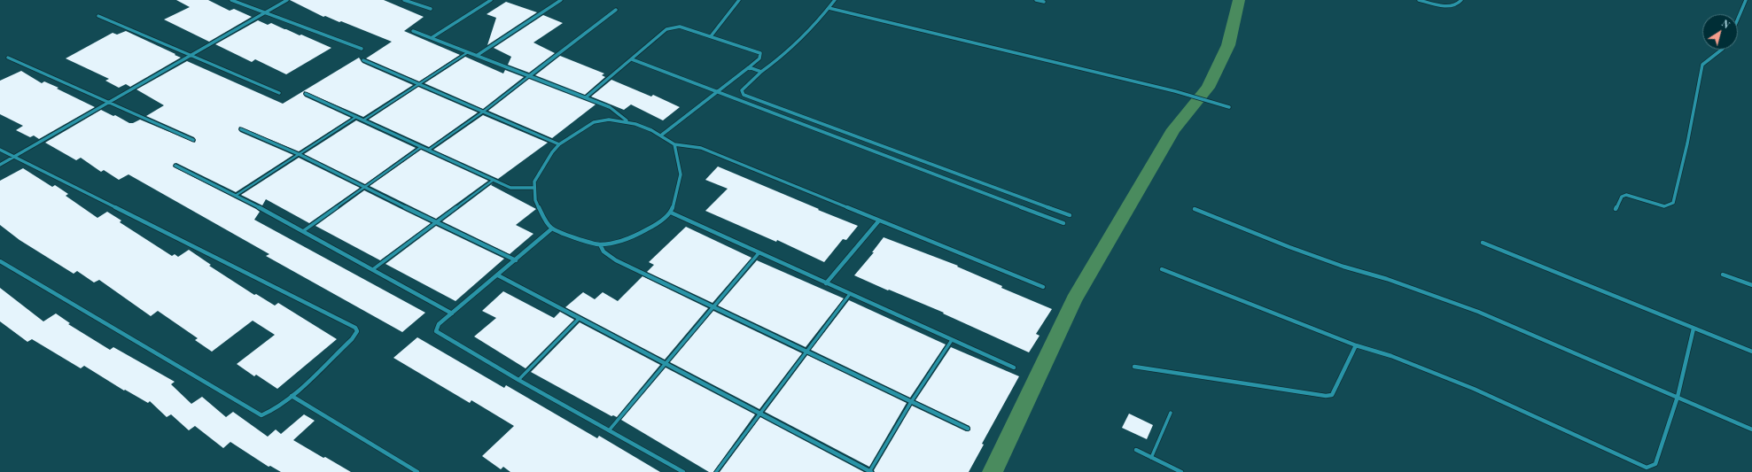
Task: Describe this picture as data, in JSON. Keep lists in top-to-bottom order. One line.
{"north":"top right"}
